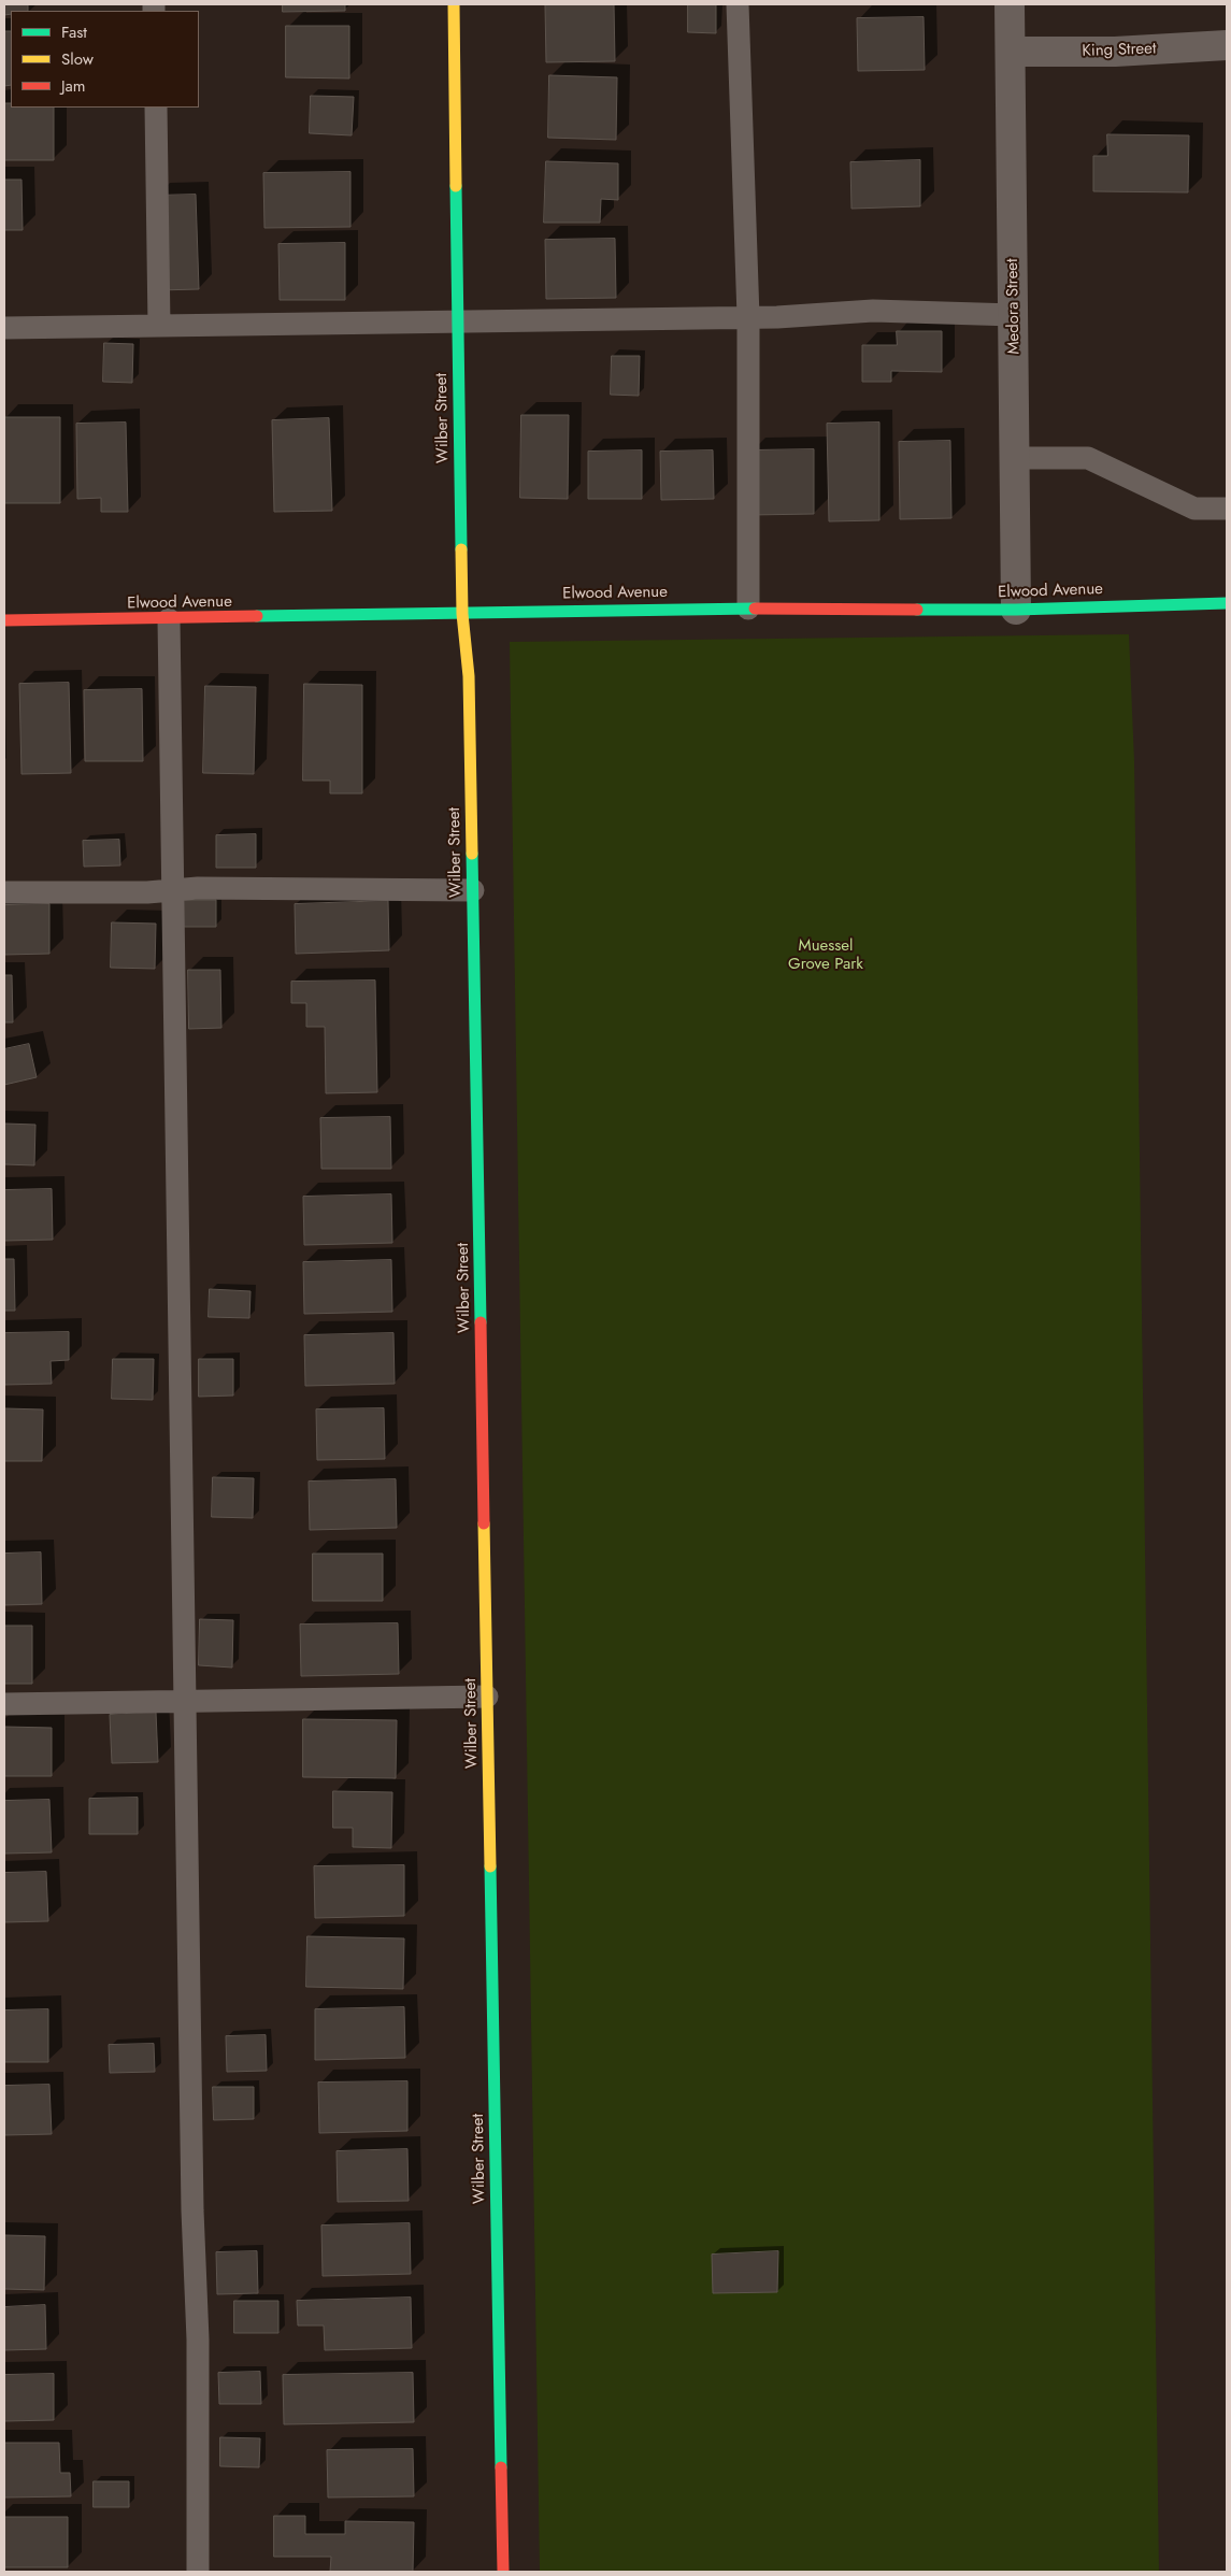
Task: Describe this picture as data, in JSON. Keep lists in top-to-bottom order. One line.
{"streets":{"street":["King Street","Medora Street","Wilber Street","Elwood Avenue"]},"crossings":[["King Street","Medora Street"],["Medora Street","Elwood Avenue"],["Wilber Street","Elwood Avenue"]],"parks":["Muessel Grove Park"],"legend":["Fast","Slow","Jam"]}
